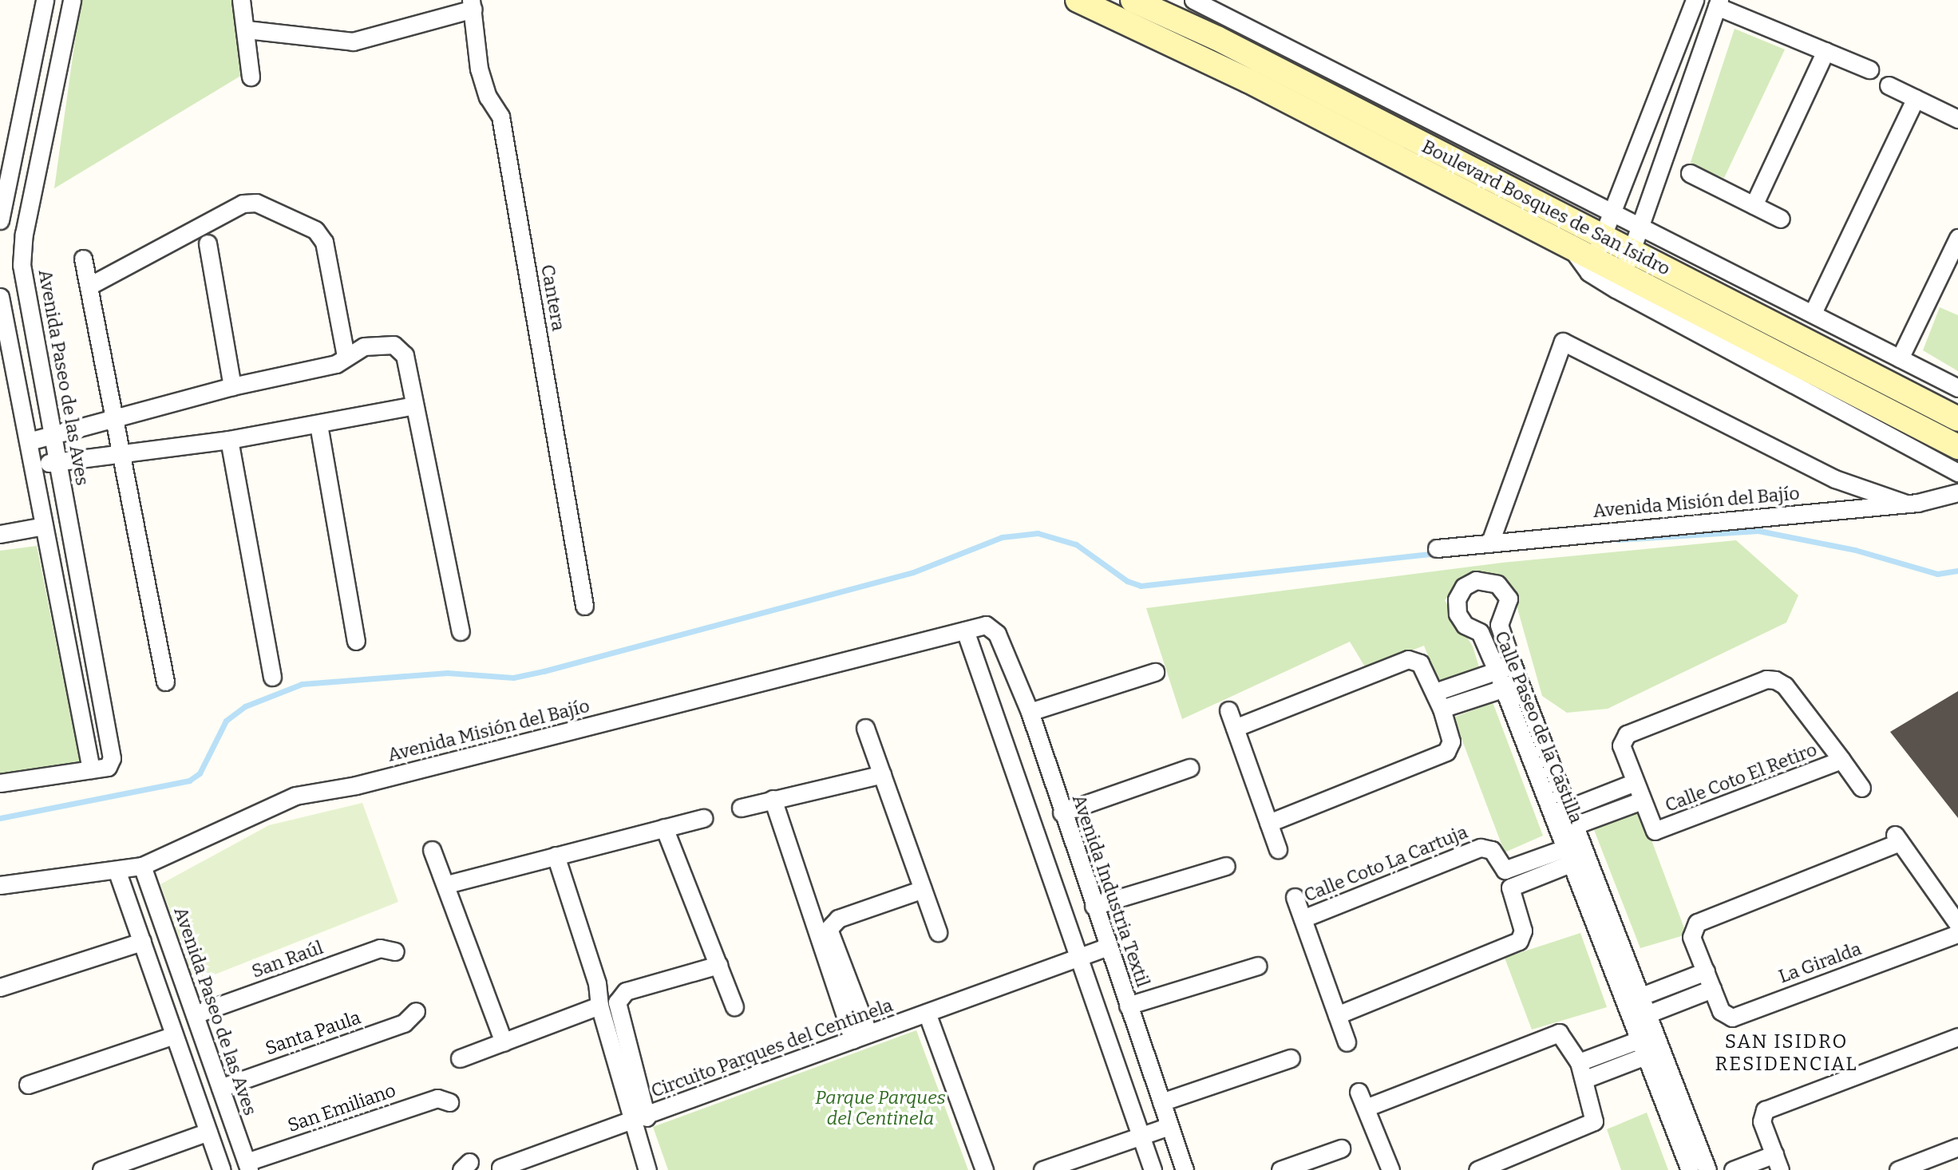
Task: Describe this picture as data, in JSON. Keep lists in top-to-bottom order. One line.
{"streets":{"main road":["Boulevard Bosques de San Isidro"],"street":["Cantera","Avenida Paseo de las Aves","Avenida Misión del Bajío","Calle Paseo de la Castilla","Calle Coto El Retiro","Calle Coto La Cartuja","Avenida Industria Textil","San Raúl","La Giralda","Santa Paula","Circuito Parques del Centinela","San Emiliano"]},"crossings":[["Avenida Paseo de las Aves","Avenida Misión del Bajío"],["Avenida Paseo de las Aves","San Raúl"],["Avenida Paseo de las Aves","Santa Paula"],["Avenida Paseo de las Aves","San Emiliano"],["Avenida Misión del Bajío","Avenida Industria Textil"],["Calle Paseo de la Castilla","Calle Coto La Cartuja"],["Avenida Industria Textil","Circuito Parques del Centinela"]],"districts":["SAN ISIDRO RESIDENCIAL"],"parks":["Parque Parques del Centinela"]}
